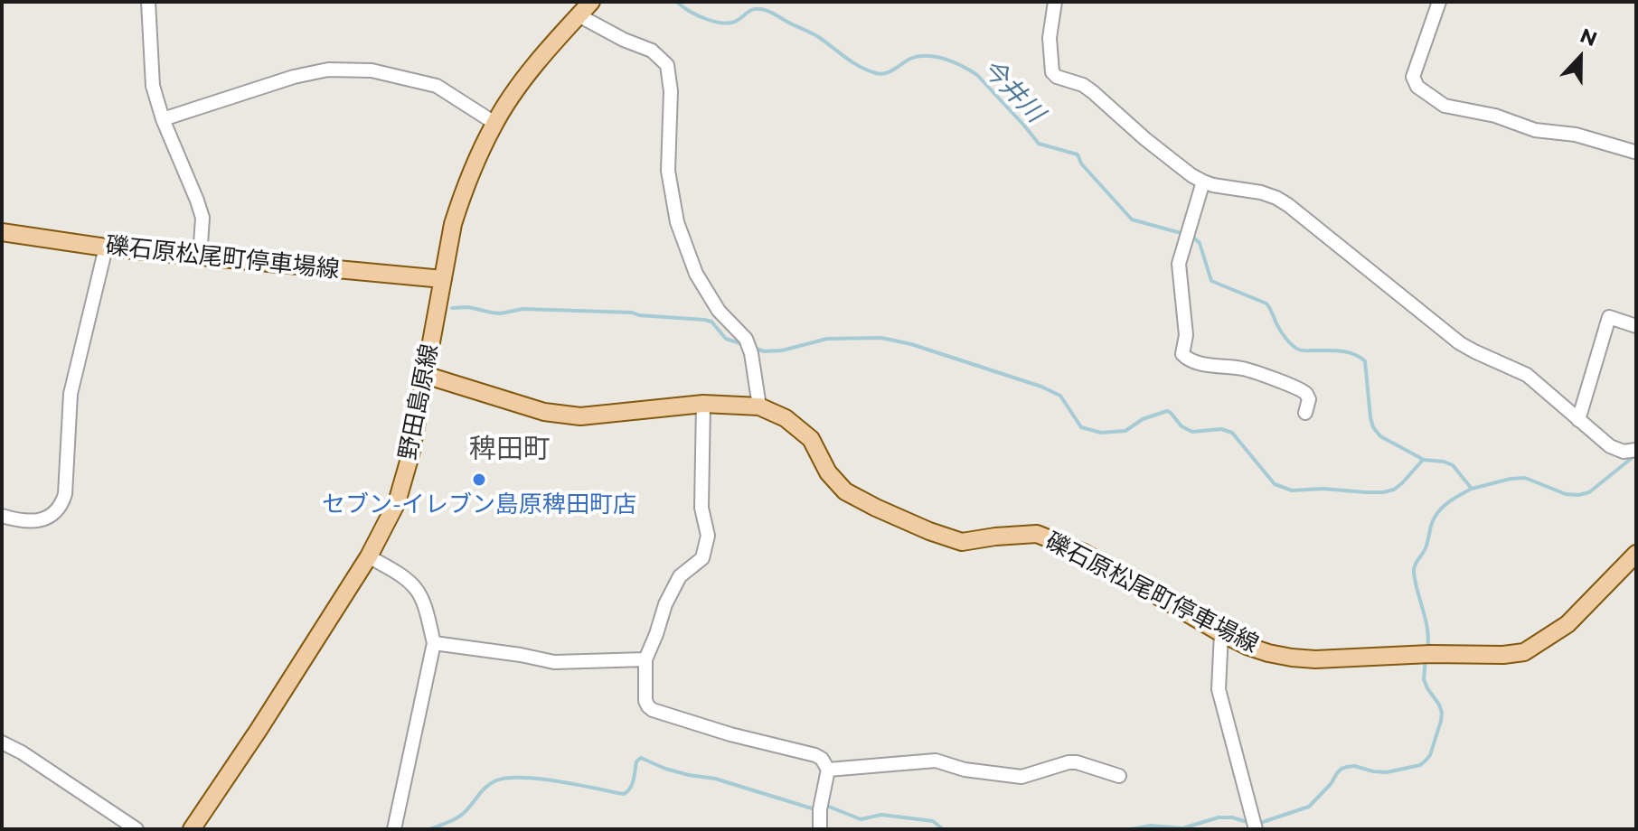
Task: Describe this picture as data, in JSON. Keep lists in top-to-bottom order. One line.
{"streets":{"main road":["礫石原松尾町停車場線","野田島原線"]},"crossings":[["礫石原松尾町停車場線","野田島原線"]],"districts":["稗田町"],"water":["今井川"],"places":["セブン-イレブン島原稗田町店"],"north":"top"}
